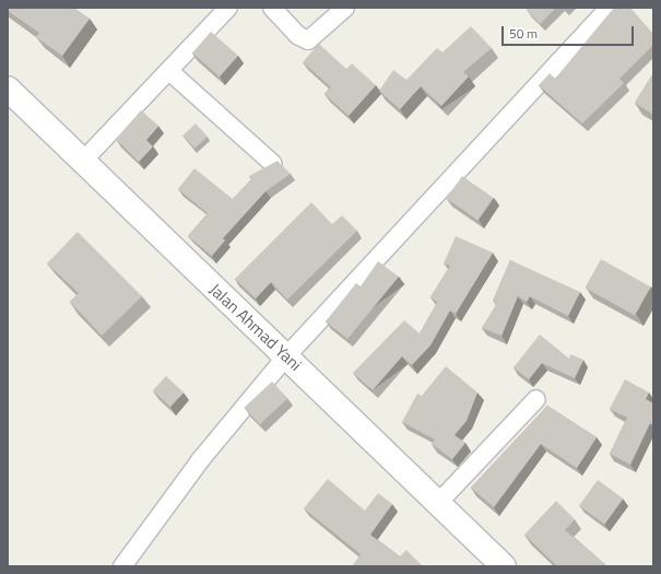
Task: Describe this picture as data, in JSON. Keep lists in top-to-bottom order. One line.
{"streets":{"street":["Jalan Ahmad Yani"]},"scale_bar":"50 m"}
